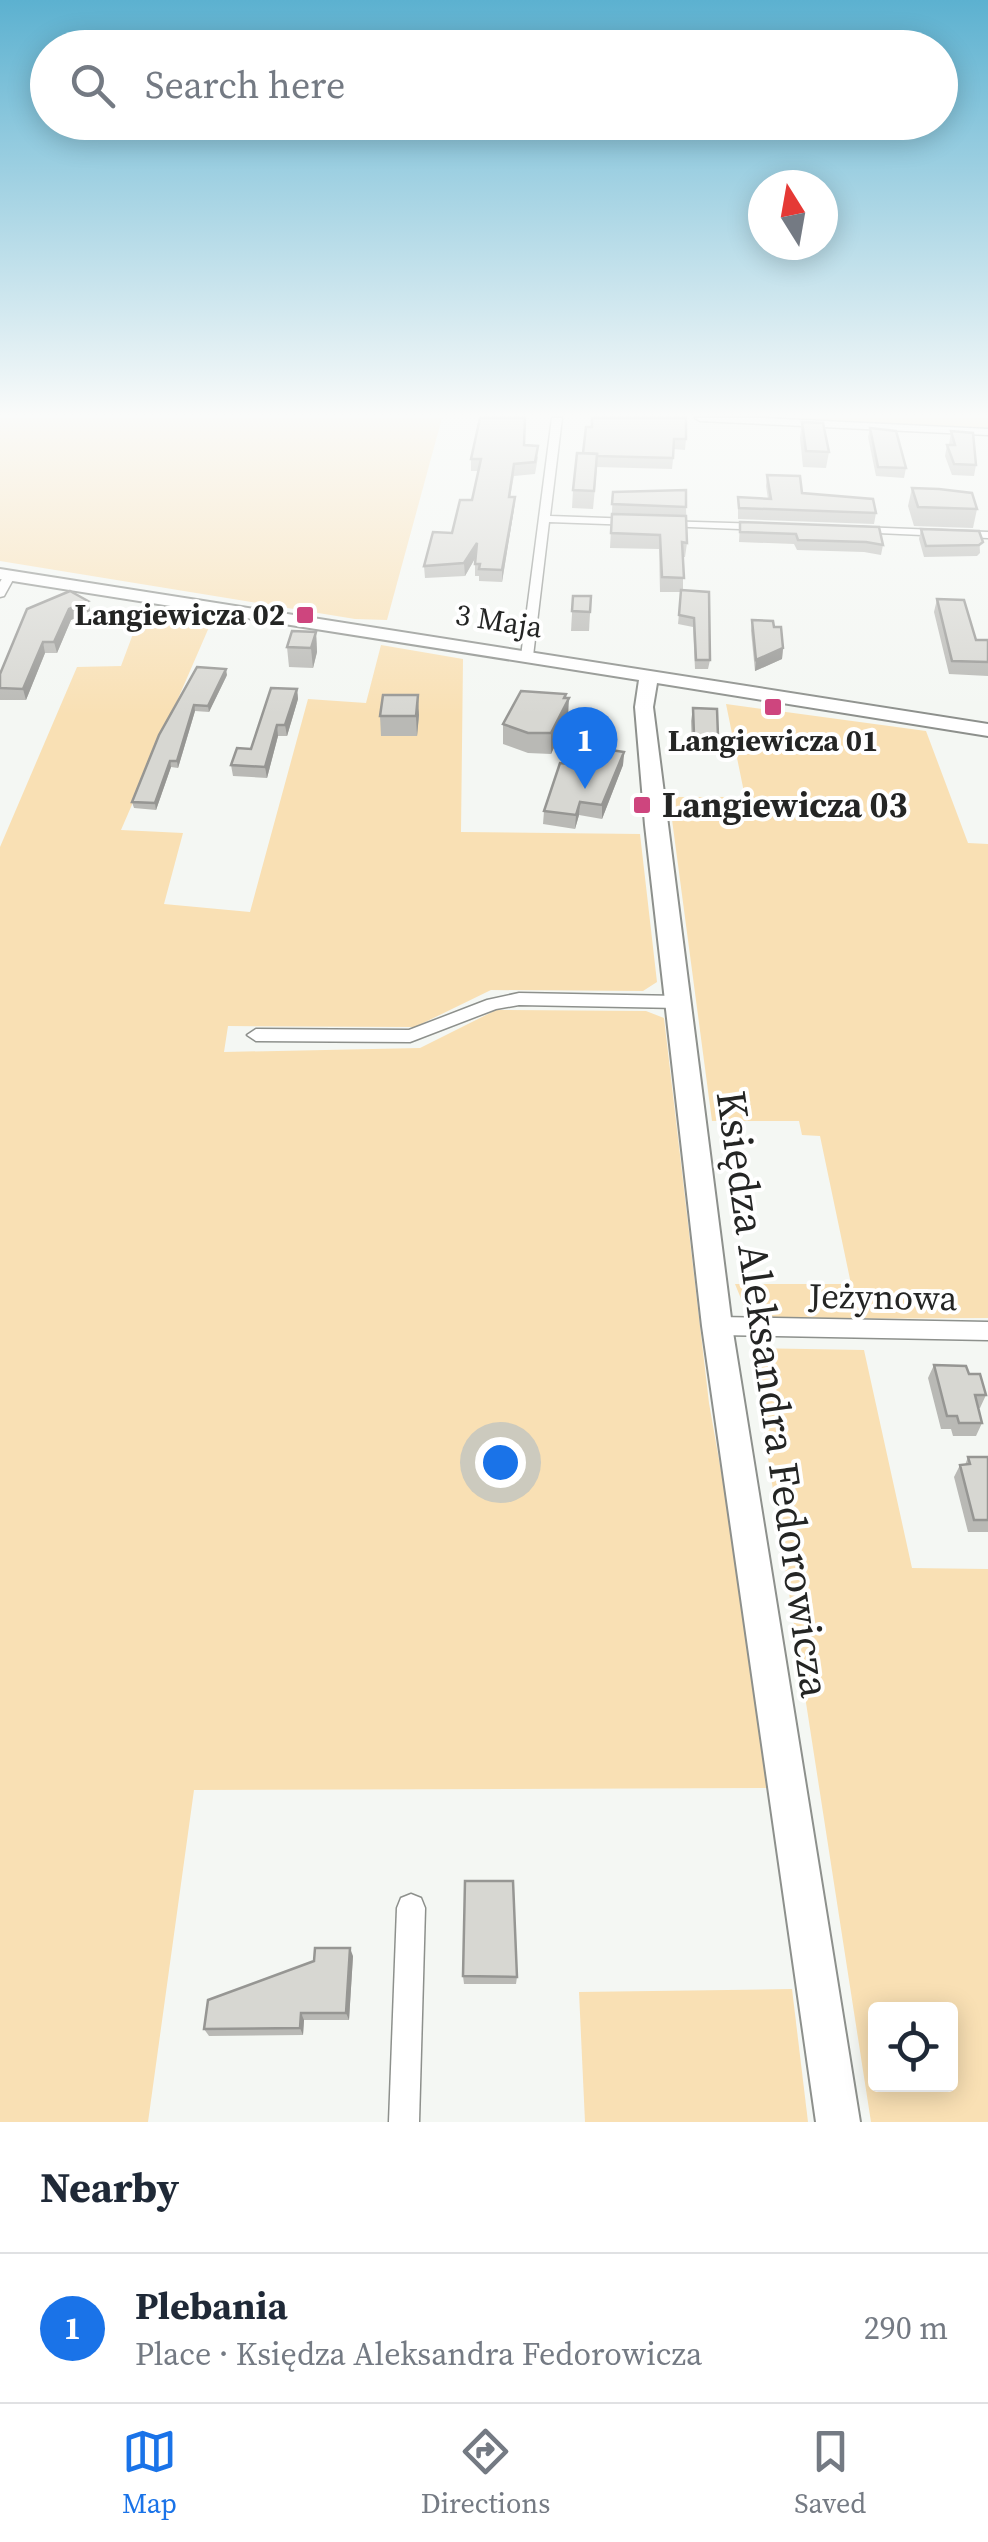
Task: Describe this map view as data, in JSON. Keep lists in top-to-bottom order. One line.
{"streets":{"street":["3 Maja","Jeżynowa","Księdza Aleksandra Fedorowicza"]},"crossings":[["3 Maja","Księdza Aleksandra Fedorowicza"],["Jeżynowa","Księdza Aleksandra Fedorowicza"]],"places":{"transit":["Langiewicza 02","Langiewicza 01","Langiewicza 03"]},"north":"top","page":{"search":"Search here","pins":"1","heading":"Nearby","list":[{"mark":"1","name":"Plebania","note":"Place · Księdza Aleksandra Fedorowicza","value":"290 m"}],"nav":["Map","Directions","Saved"]}}
